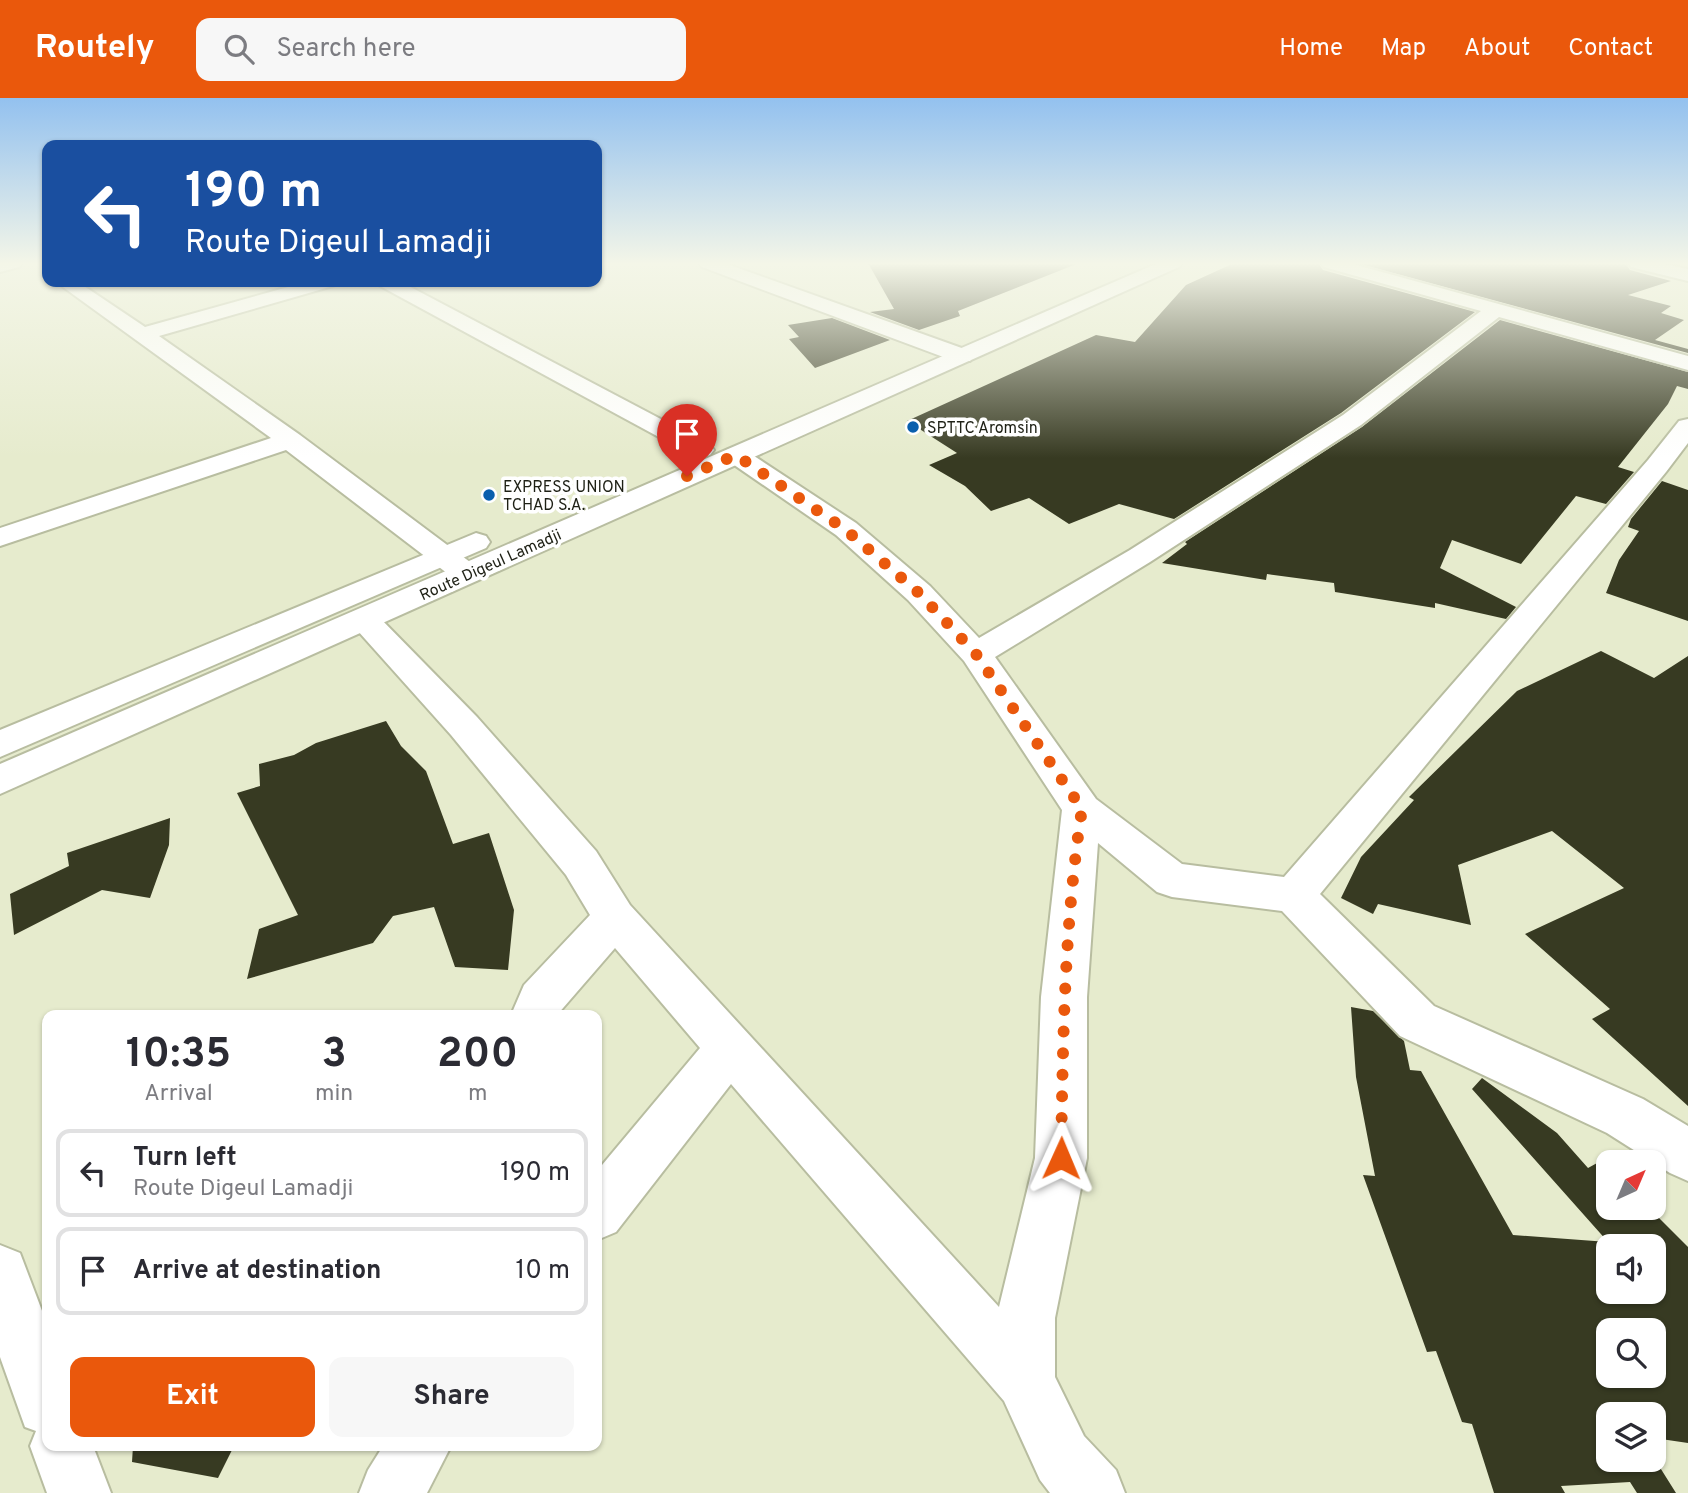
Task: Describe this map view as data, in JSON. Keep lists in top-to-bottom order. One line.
{"streets":{"street":["Route Digeul Lamadji"]},"places":["SPTTC Aromsin","EXPRESS UNION TCHAD S.A."],"north":"top right","page":{"header":"Routely","search":"Search here","nav":["Home","Map","About","Contact"],"turn":["190 m","Route Digeul Lamadji"],"eta":["10:35","Arrival","3","min","200","m"],"list":[{"name":"Turn left","note":"Route Digeul Lamadji","value":"190 m"},{"name":"Arrive at destination","value":"10 m"}],"buttons":["Exit","Share"]}}
